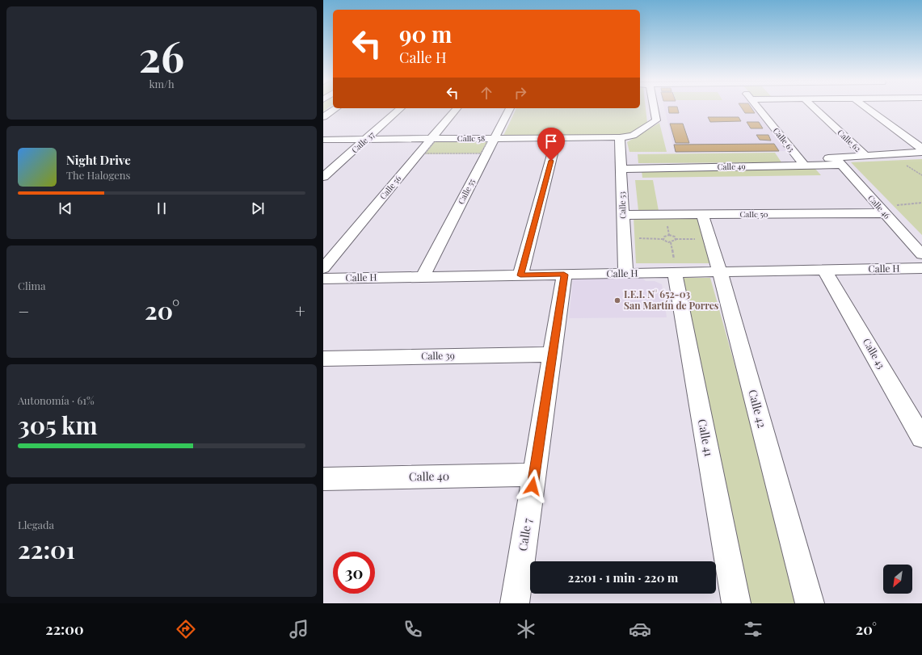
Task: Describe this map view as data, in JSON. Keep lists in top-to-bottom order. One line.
{"streets":{"street":["Calle 58","Calle 63","Calle 62","Calle 37","Calle 49","Calle 56","Calle 55","Calle 53","Calle 46","Calle 50","Calle H","Calle 43","Calle 39","Calle 42","Calle 41","Calle 40","Calle 7"]},"crossings":[["Calle 58","Calle 37"],["Calle 58","Calle 56"],["Calle 58","Calle 55"],["Calle 58","Calle 53"],["Calle 63","Calle 49"],["Calle 62","Calle 49"],["Calle 49","Calle 53"],["Calle 49","Calle 46"],["Calle 55","Calle H"],["Calle 53","Calle 50"],["Calle 53","Calle H"],["Calle 46","Calle 50"],["Calle 50","Calle 42"],["Calle H","Calle 43"],["Calle H","Calle 42"],["Calle H","Calle 41"],["Calle H","Calle 7"],["Calle 39","Calle 7"],["Calle 40","Calle 7"]],"places":["I.E.I. N° 652-03 San Martín de Porres"],"north":"bottom left","page":{"tile":[["26","km/h"],"Clima",["Autonomía · 61%","305 km"],["Llegada","22:01"]],"turn":["90 m","Calle H"],"song":["Night Drive","The Halogens"],"heat":["−","20°","+"],"limit":"30","trip":"22:01 · 1 min · 220 m","tabs":["22:00","20°"]}}
